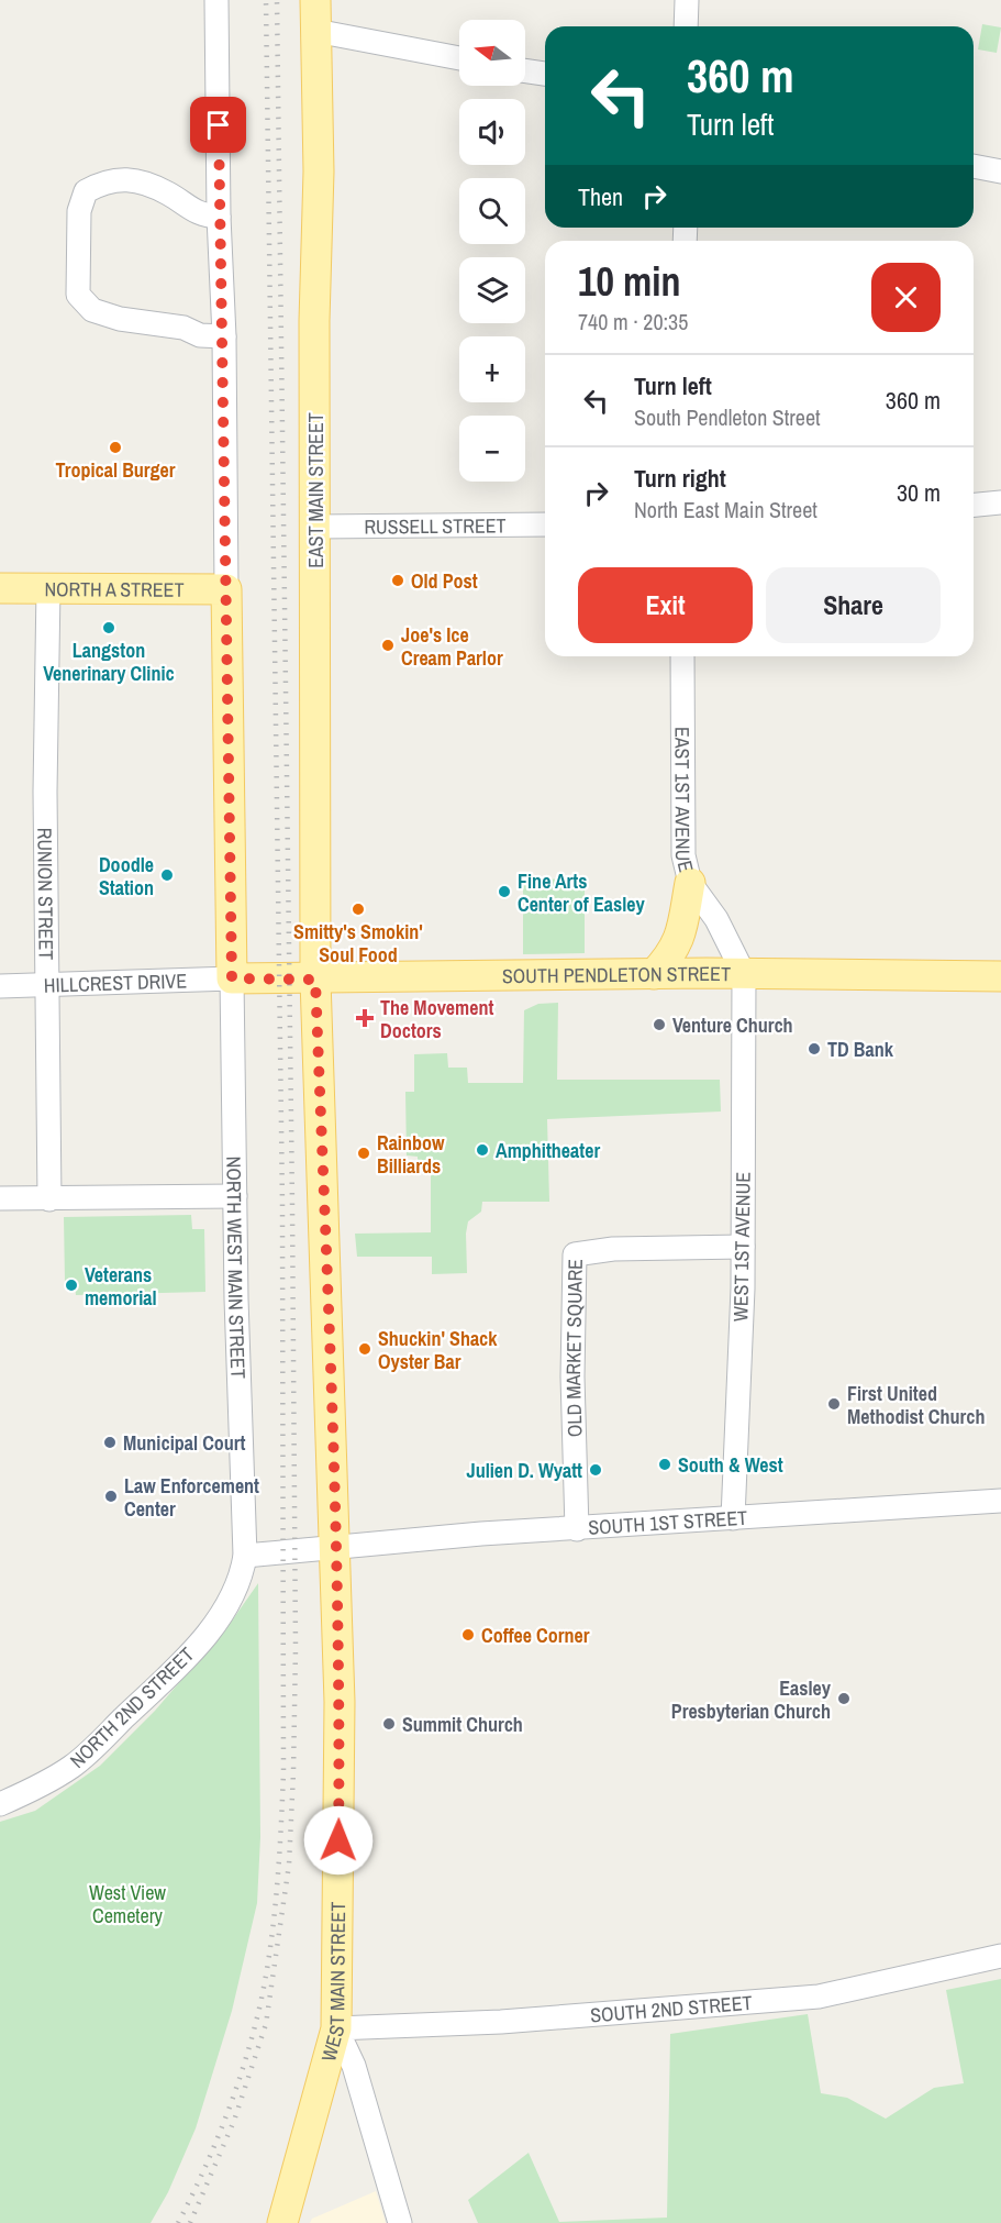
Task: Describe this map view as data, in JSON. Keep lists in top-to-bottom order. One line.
{"streets":{"main road":["EAST MAIN STREET","NORTH A STREET","SOUTH PENDLETON STREET","WEST MAIN STREET"],"street":["RUSSELL STREET","EAST 1ST AVENUE","RUNION STREET","HILLCREST DRIVE","WEST 1ST AVENUE","NORTH WEST MAIN STREET","OLD MARKET SQUARE","SOUTH 1ST STREET","NORTH 2ND STREET","SOUTH 2ND STREET"]},"crossings":[["EAST MAIN STREET","RUSSELL STREET"],["EAST MAIN STREET","SOUTH PENDLETON STREET"],["EAST MAIN STREET","WEST MAIN STREET"],["NORTH A STREET","RUNION STREET"],["EAST 1ST AVENUE","SOUTH PENDLETON STREET"],["EAST 1ST AVENUE","WEST 1ST AVENUE"],["RUNION STREET","HILLCREST DRIVE"],["SOUTH PENDLETON STREET","HILLCREST DRIVE"],["SOUTH PENDLETON STREET","WEST 1ST AVENUE"],["SOUTH PENDLETON STREET","NORTH WEST MAIN STREET"],["SOUTH PENDLETON STREET","WEST MAIN STREET"],["HILLCREST DRIVE","NORTH WEST MAIN STREET"],["WEST 1ST AVENUE","OLD MARKET SQUARE"],["WEST 1ST AVENUE","SOUTH 1ST STREET"],["NORTH WEST MAIN STREET","NORTH 2ND STREET"],["OLD MARKET SQUARE","SOUTH 1ST STREET"],["SOUTH 1ST STREET","WEST MAIN STREET"],["WEST MAIN STREET","SOUTH 2ND STREET"]],"parks":["West View Cemetery"],"places":{"other":["Tropical Burger","Old Post","Langston Venerinary Clinic","Joe's Ice Cream Parlor","Doodle Station","Fine Arts Center of Easley","Smitty's Smokin' Soul Food","Venture Church","TD Bank","Amphitheater","Rainbow Billiards","Veterans memorial","Shuckin' Shack Oyster Bar","First United Methodist Church","Municipal Court","South & West","Julien D. Wyatt","Law Enforcement Center","Coffee Corner","Easley Presbyterian Church","Summit Church"],"health":["The Movement Doctors"]},"north":"left","page":{"map_buttons":["+","−"],"turn":["360 m","Turn left"],"then":"Then","heading":["10 min","740 m · 20:35"],"list":[{"name":"Turn left","note":"South Pendleton Street","value":"360 m"},{"name":"Turn right","note":"North East Main Street","value":"30 m"}],"buttons":["Exit","Share"]}}
